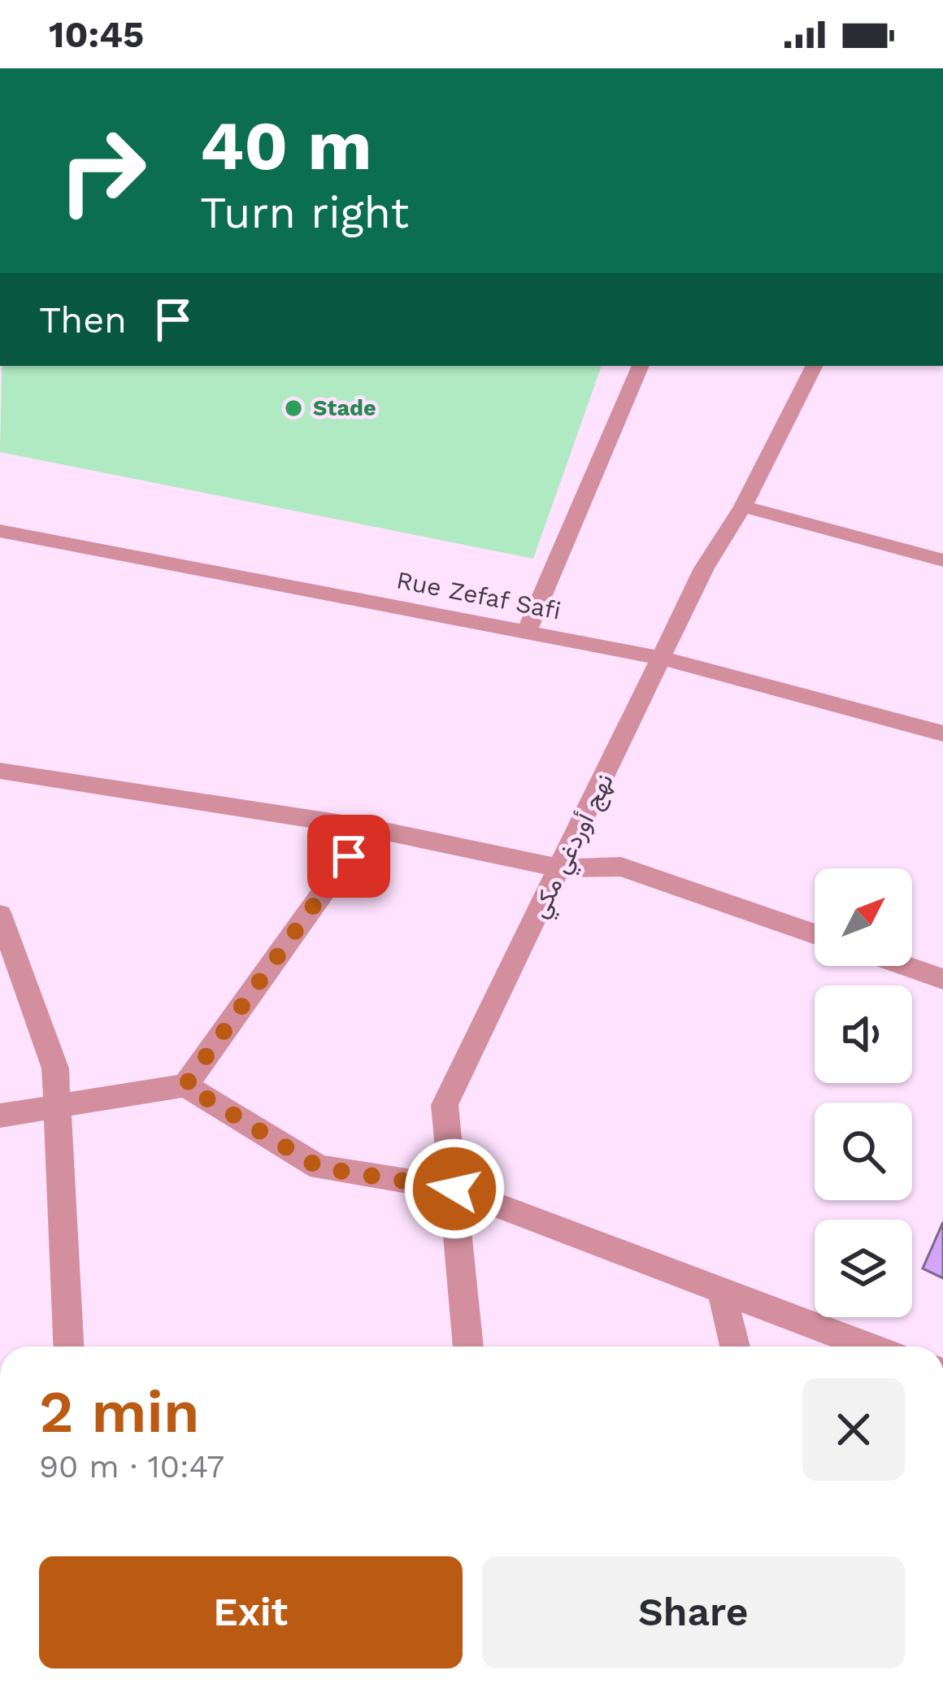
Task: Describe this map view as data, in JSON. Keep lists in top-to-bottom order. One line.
{"streets":{"street":["Rue Zefaf Safi","نهج أوردغي مكي"]},"crossings":[["Rue Zefaf Safi","نهج أوردغي مكي"]],"places":["Stade"],"north":"top right","page":{"status":"10:45","turn":["40 m","Turn right"],"then":"Then","heading":["2 min","90 m · 10:47"],"buttons":["Exit","Share"]}}
